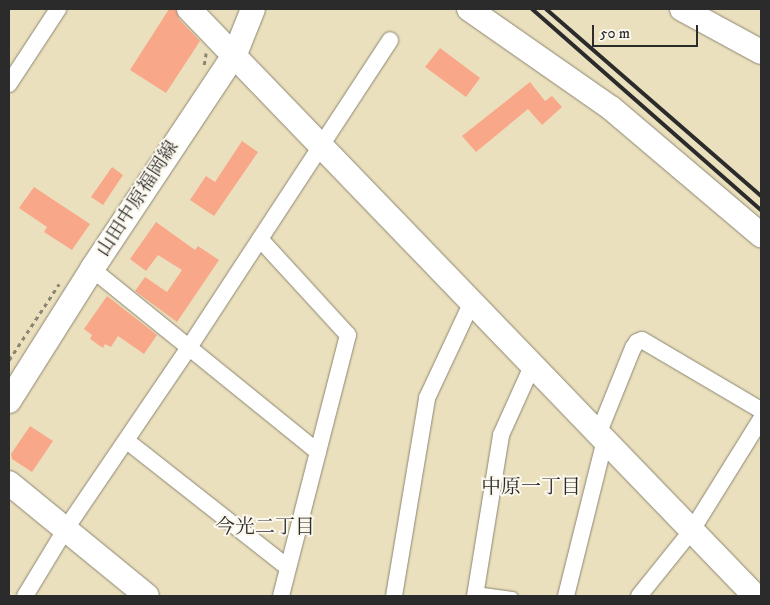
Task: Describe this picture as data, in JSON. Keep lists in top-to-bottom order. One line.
{"streets":{"street":["山田中原福岡線"]},"districts":["中原一丁目","今光二丁目"],"scale_bar":"50 m"}
